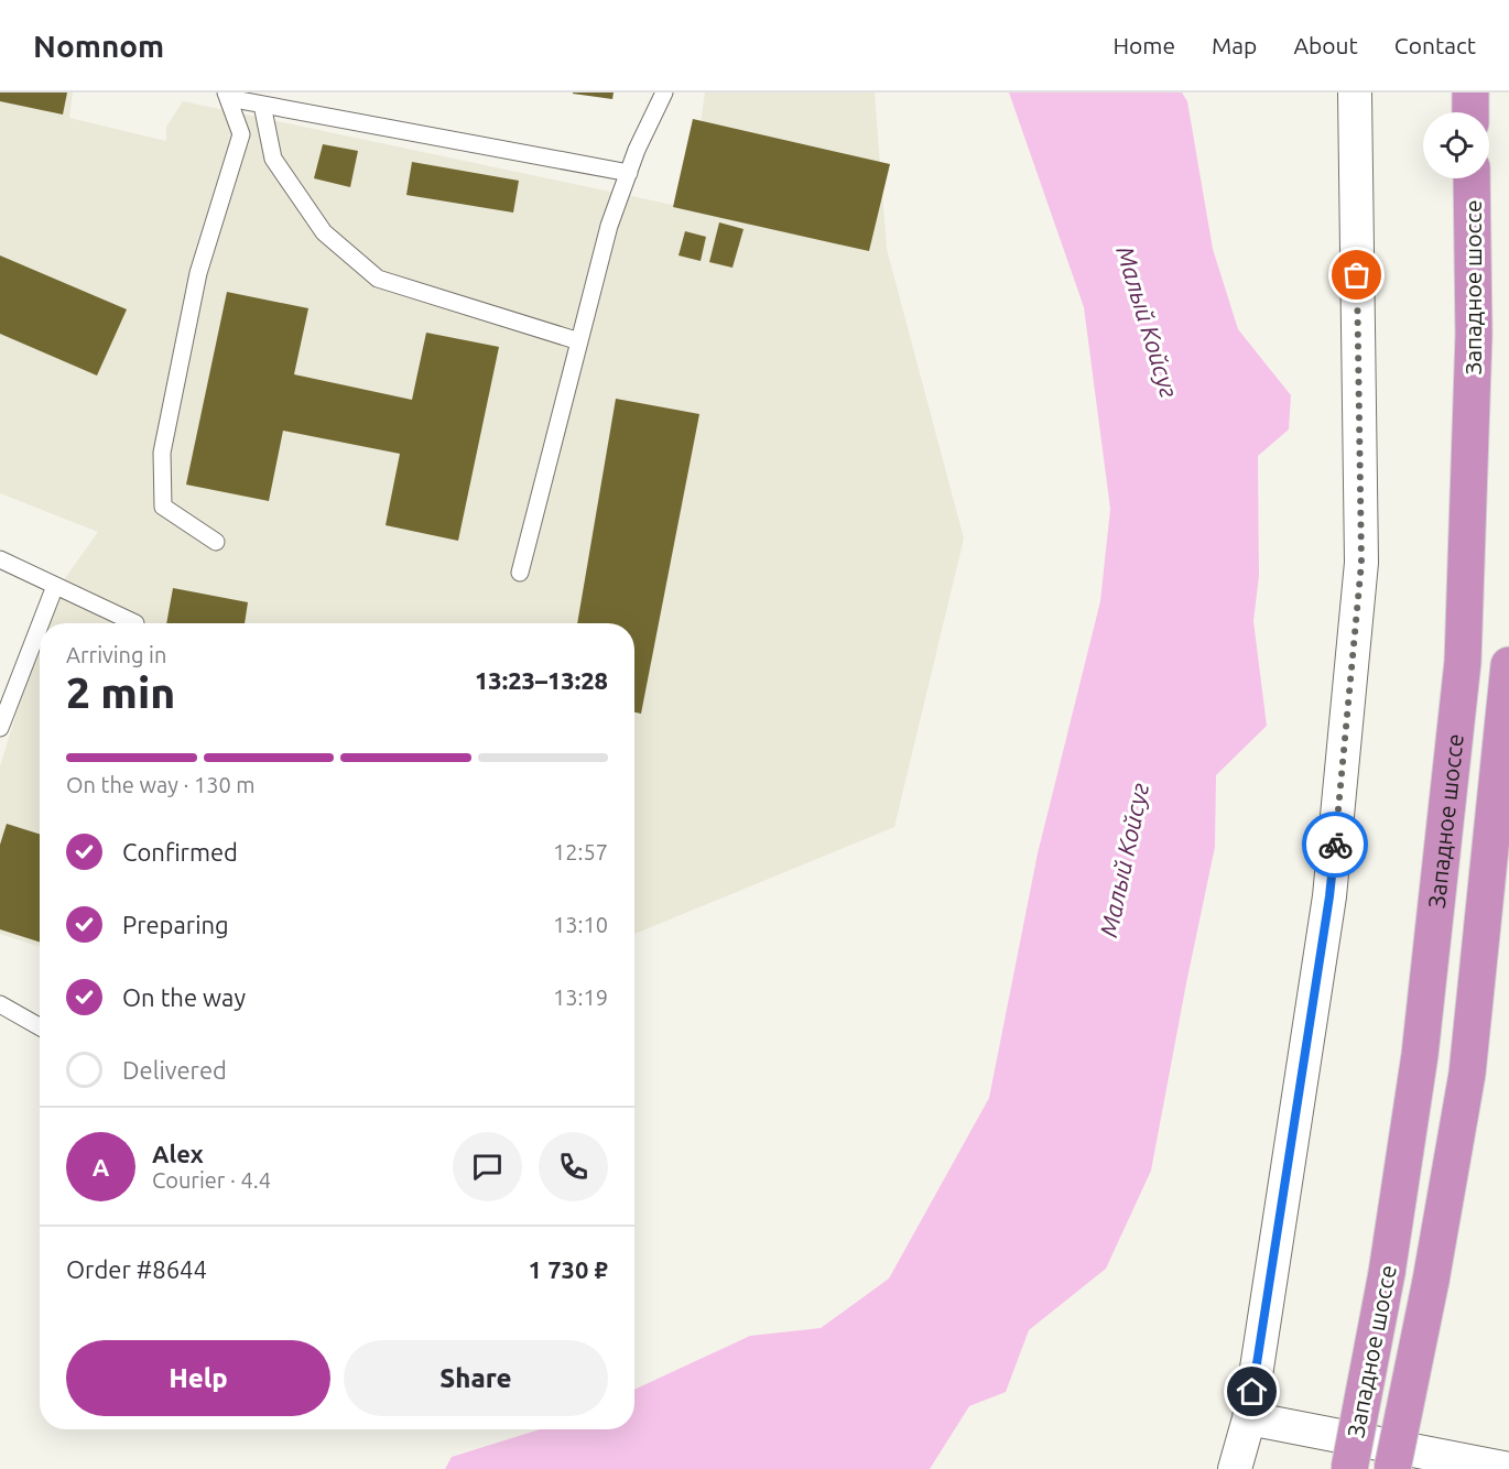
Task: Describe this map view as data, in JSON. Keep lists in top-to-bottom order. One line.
{"streets":{"highway":["Западное шоссе"]},"water":["Малый Койсуг"],"page":{"header":"Nomnom","nav":["Home","Map","About","Contact"],"heading":["2 min","Arriving in","13:23–13:28"],"panel":["Alex","Courier · 4.4","Order #8644","1 730 ₽"],"bar":"On the way · 130 m","list":[["Confirmed","12:57"],["Preparing","13:10"],["On the way","13:19"],"Delivered"],"round":"A","buttons":["Help","Share"]}}
